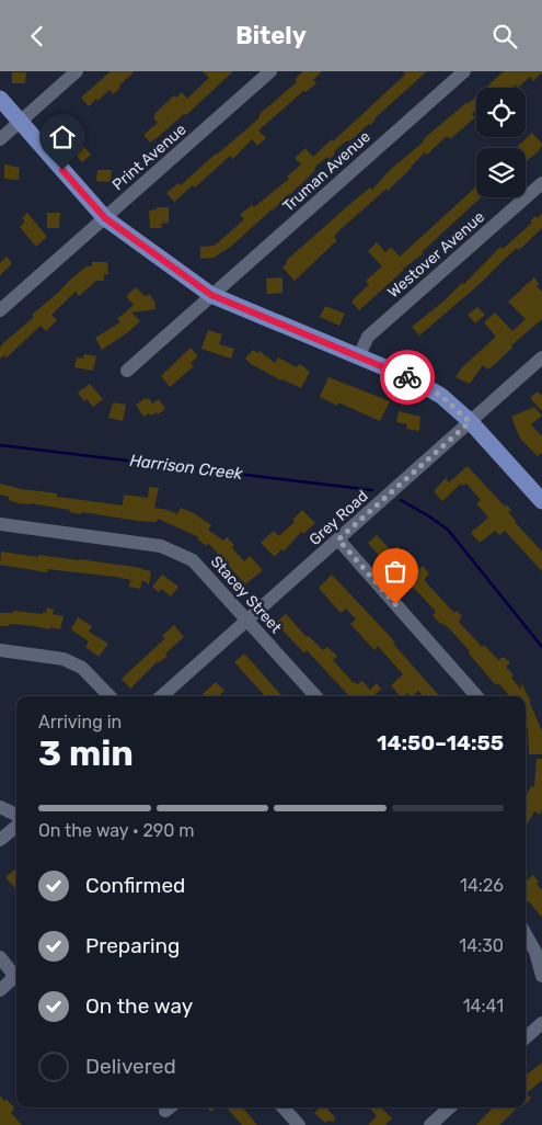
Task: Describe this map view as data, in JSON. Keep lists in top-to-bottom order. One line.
{"streets":{"street":["Print Avenue","Truman Avenue","Westover Avenue","Grey Road","Stacey Street"]},"crossings":[["Grey Road","Stacey Street"]],"water":["Harrison Creek"],"page":{"header":"Bitely","heading":["3 min","Arriving in","14:50–14:55"],"bar":"On the way · 290 m","list":[["Confirmed","14:26"],["Preparing","14:30"],["On the way","14:41"],"Delivered"]}}
